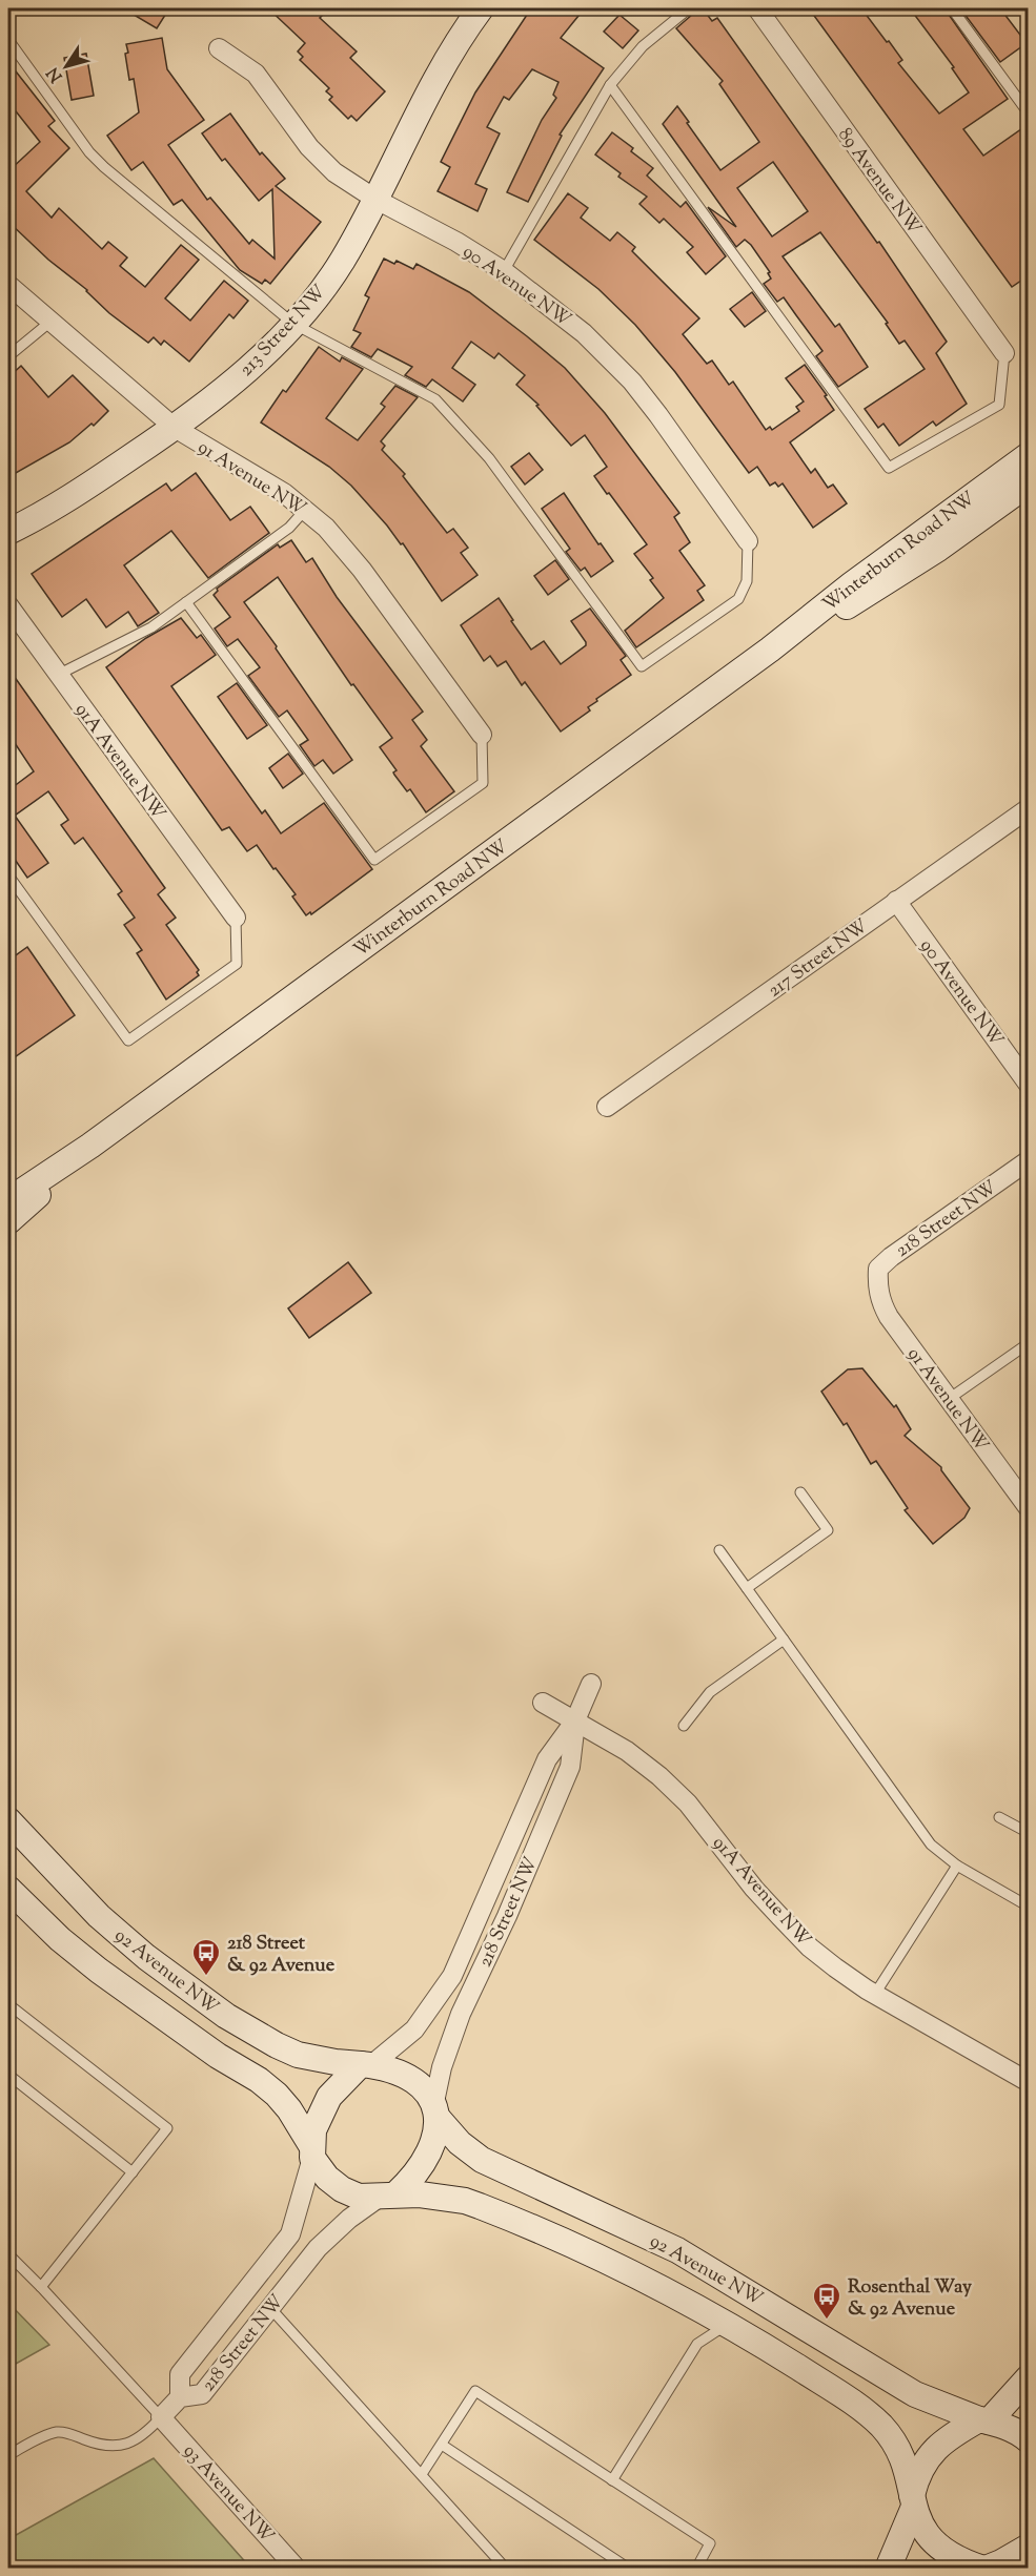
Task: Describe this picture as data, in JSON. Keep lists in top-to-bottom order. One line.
{"streets":{"main road":["213 Street NW","Winterburn Road NW","92 Avenue NW"],"street":["89 Avenue NW","90 Avenue NW","91 Avenue NW","91A Avenue NW","217 Street NW","218 Street NW","93 Avenue NW"]},"crossings":[["90 Avenue NW","213 Street NW"],["90 Avenue NW","217 Street NW"],["213 Street NW","91 Avenue NW"],["91 Avenue NW","218 Street NW"],["91A Avenue NW","218 Street NW"],["218 Street NW","92 Avenue NW"],["218 Street NW","93 Avenue NW"]],"places":{"bus stop":["218 Street & 92 Avenue","Rosenthal Way & 92 Avenue"]},"north":"bottom left"}
